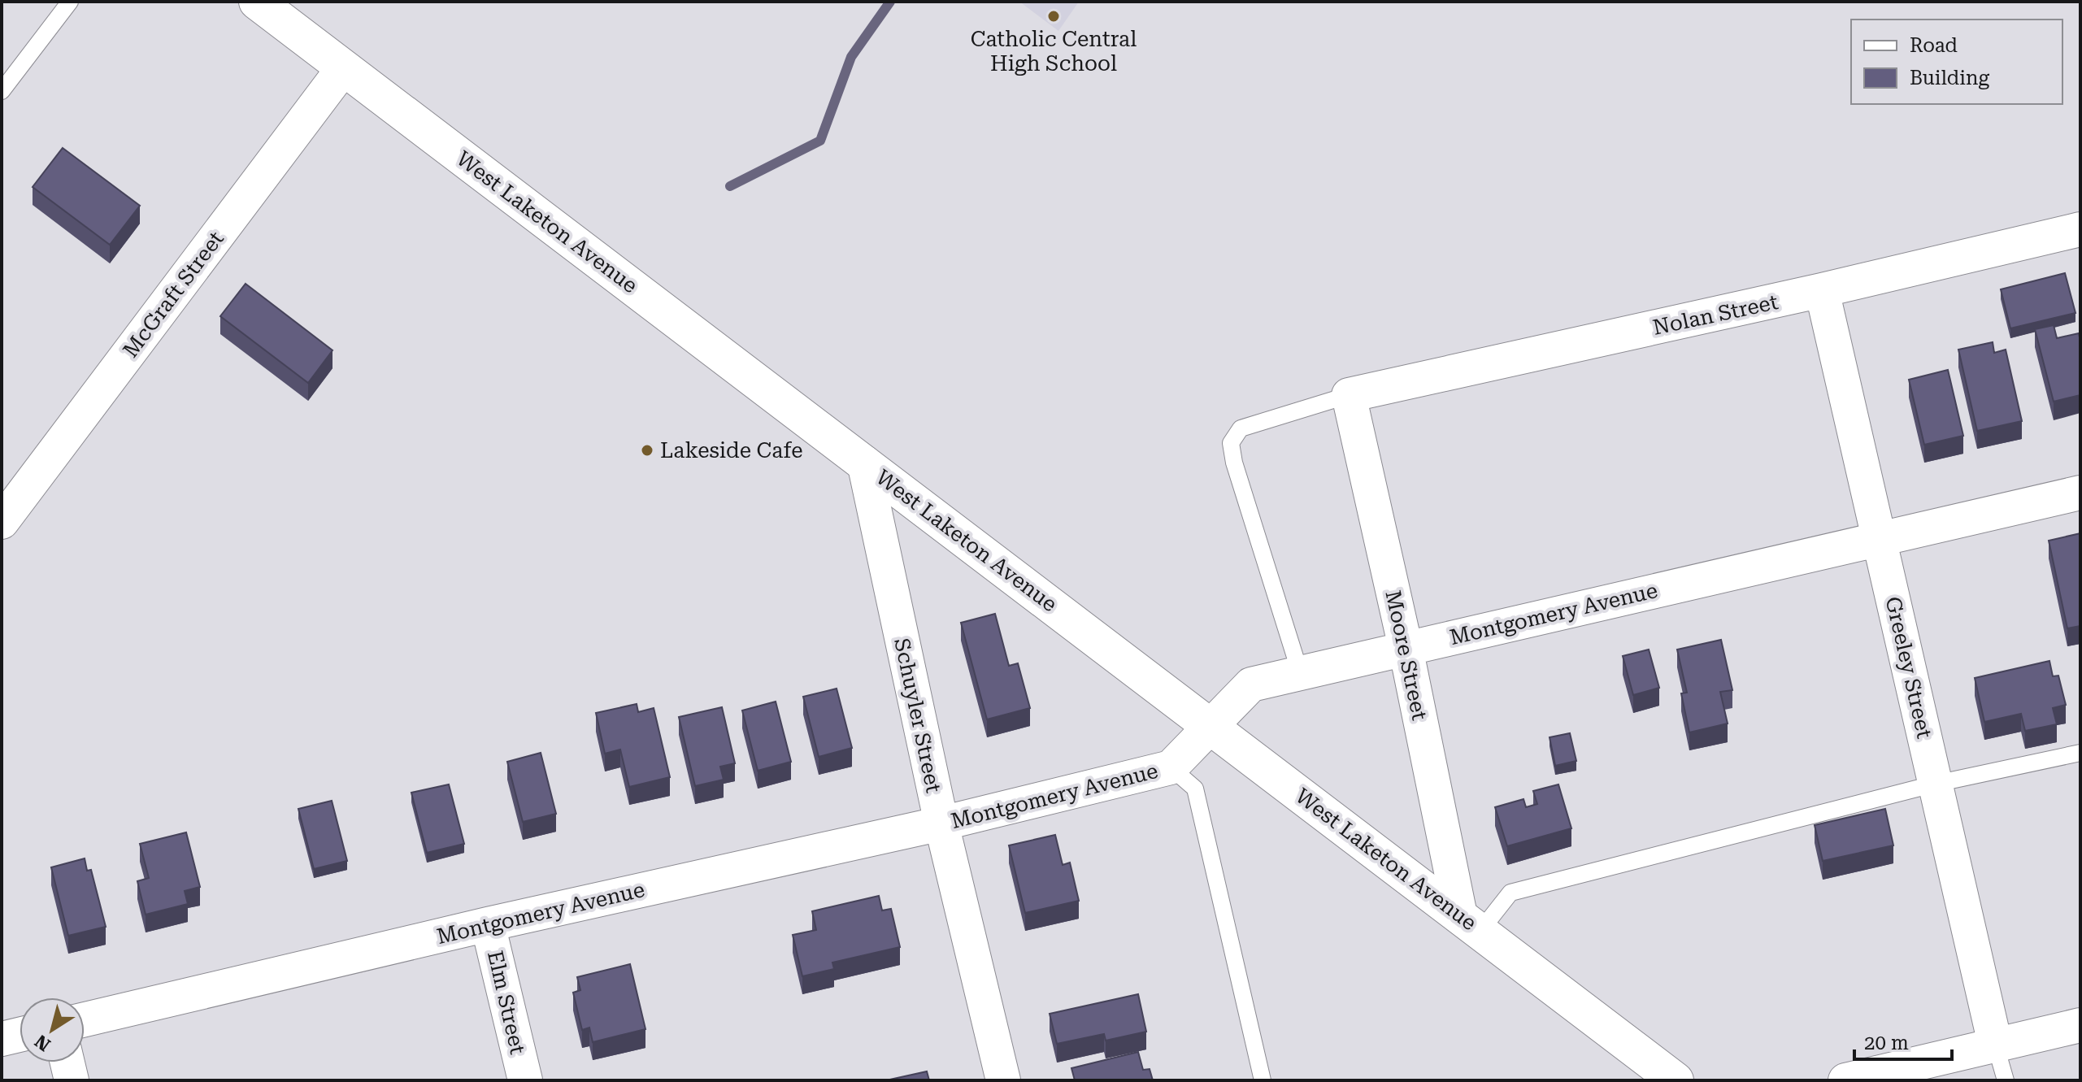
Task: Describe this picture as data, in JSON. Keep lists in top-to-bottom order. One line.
{"streets":{"main road":["West Laketon Avenue"],"street":["McGraft Street","Nolan Street","Montgomery Avenue","Moore Street","Greeley Street","Schuyler Street","Elm Street"]},"crossings":[["West Laketon Avenue","McGraft Street"],["West Laketon Avenue","Montgomery Avenue"],["West Laketon Avenue","Moore Street"],["West Laketon Avenue","Schuyler Street"],["Nolan Street","Moore Street"],["Nolan Street","Greeley Street"],["Montgomery Avenue","Moore Street"],["Montgomery Avenue","Greeley Street"],["Montgomery Avenue","Schuyler Street"],["Montgomery Avenue","Elm Street"]],"places":["Catholic Central High School","Lakeside Cafe"],"legend":["Road","Building"],"scale_bar":"20 m","north":"bottom left"}
